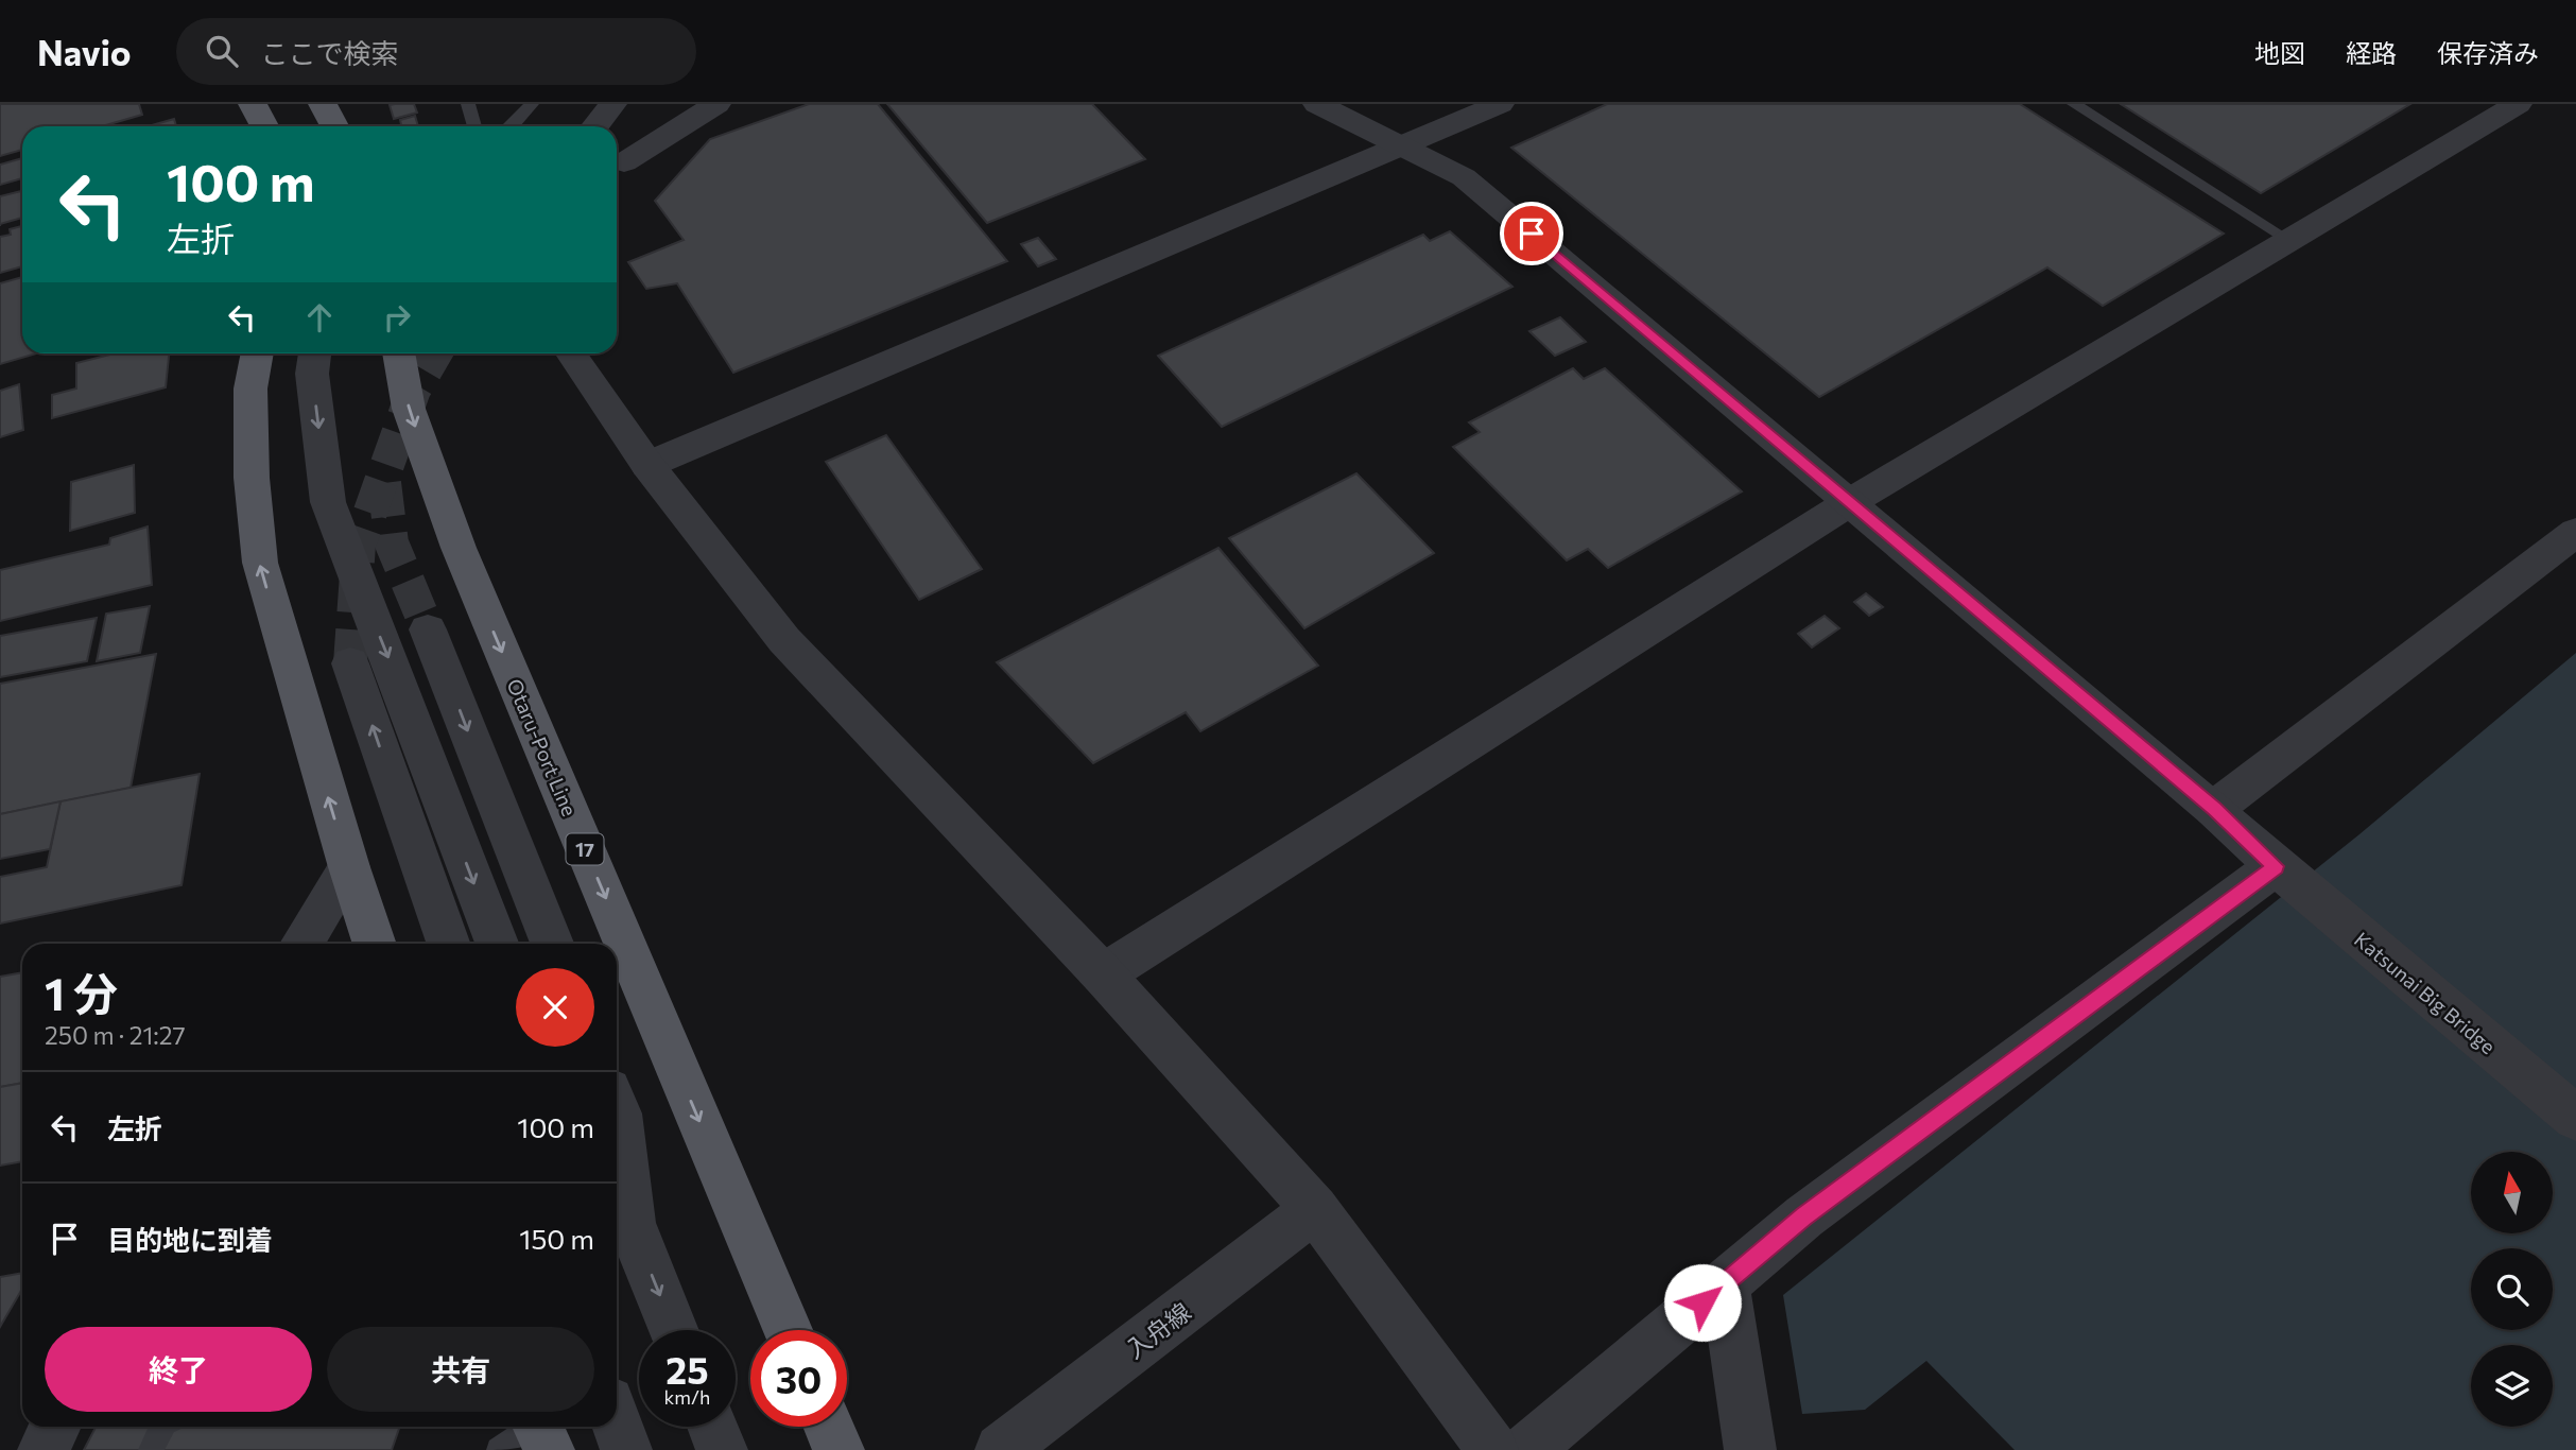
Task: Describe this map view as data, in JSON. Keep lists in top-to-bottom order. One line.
{"streets":{"main road":["Otaru-Port Line","17"],"street":["Katsunai Big Bridge","入舟線"]},"north":"top","page":{"header":"Navio","search":"ここで検索","nav":["地図","経路","保存済み"],"turn":["100 m","左折"],"heading":["1 分","250 m · 21:27"],"list":[{"name":"左折","value":"100 m"},{"name":"目的地に到着","value":"150 m"}],"buttons":["終了","共有"],"speed":"25 km/h","limit":"30"}}
